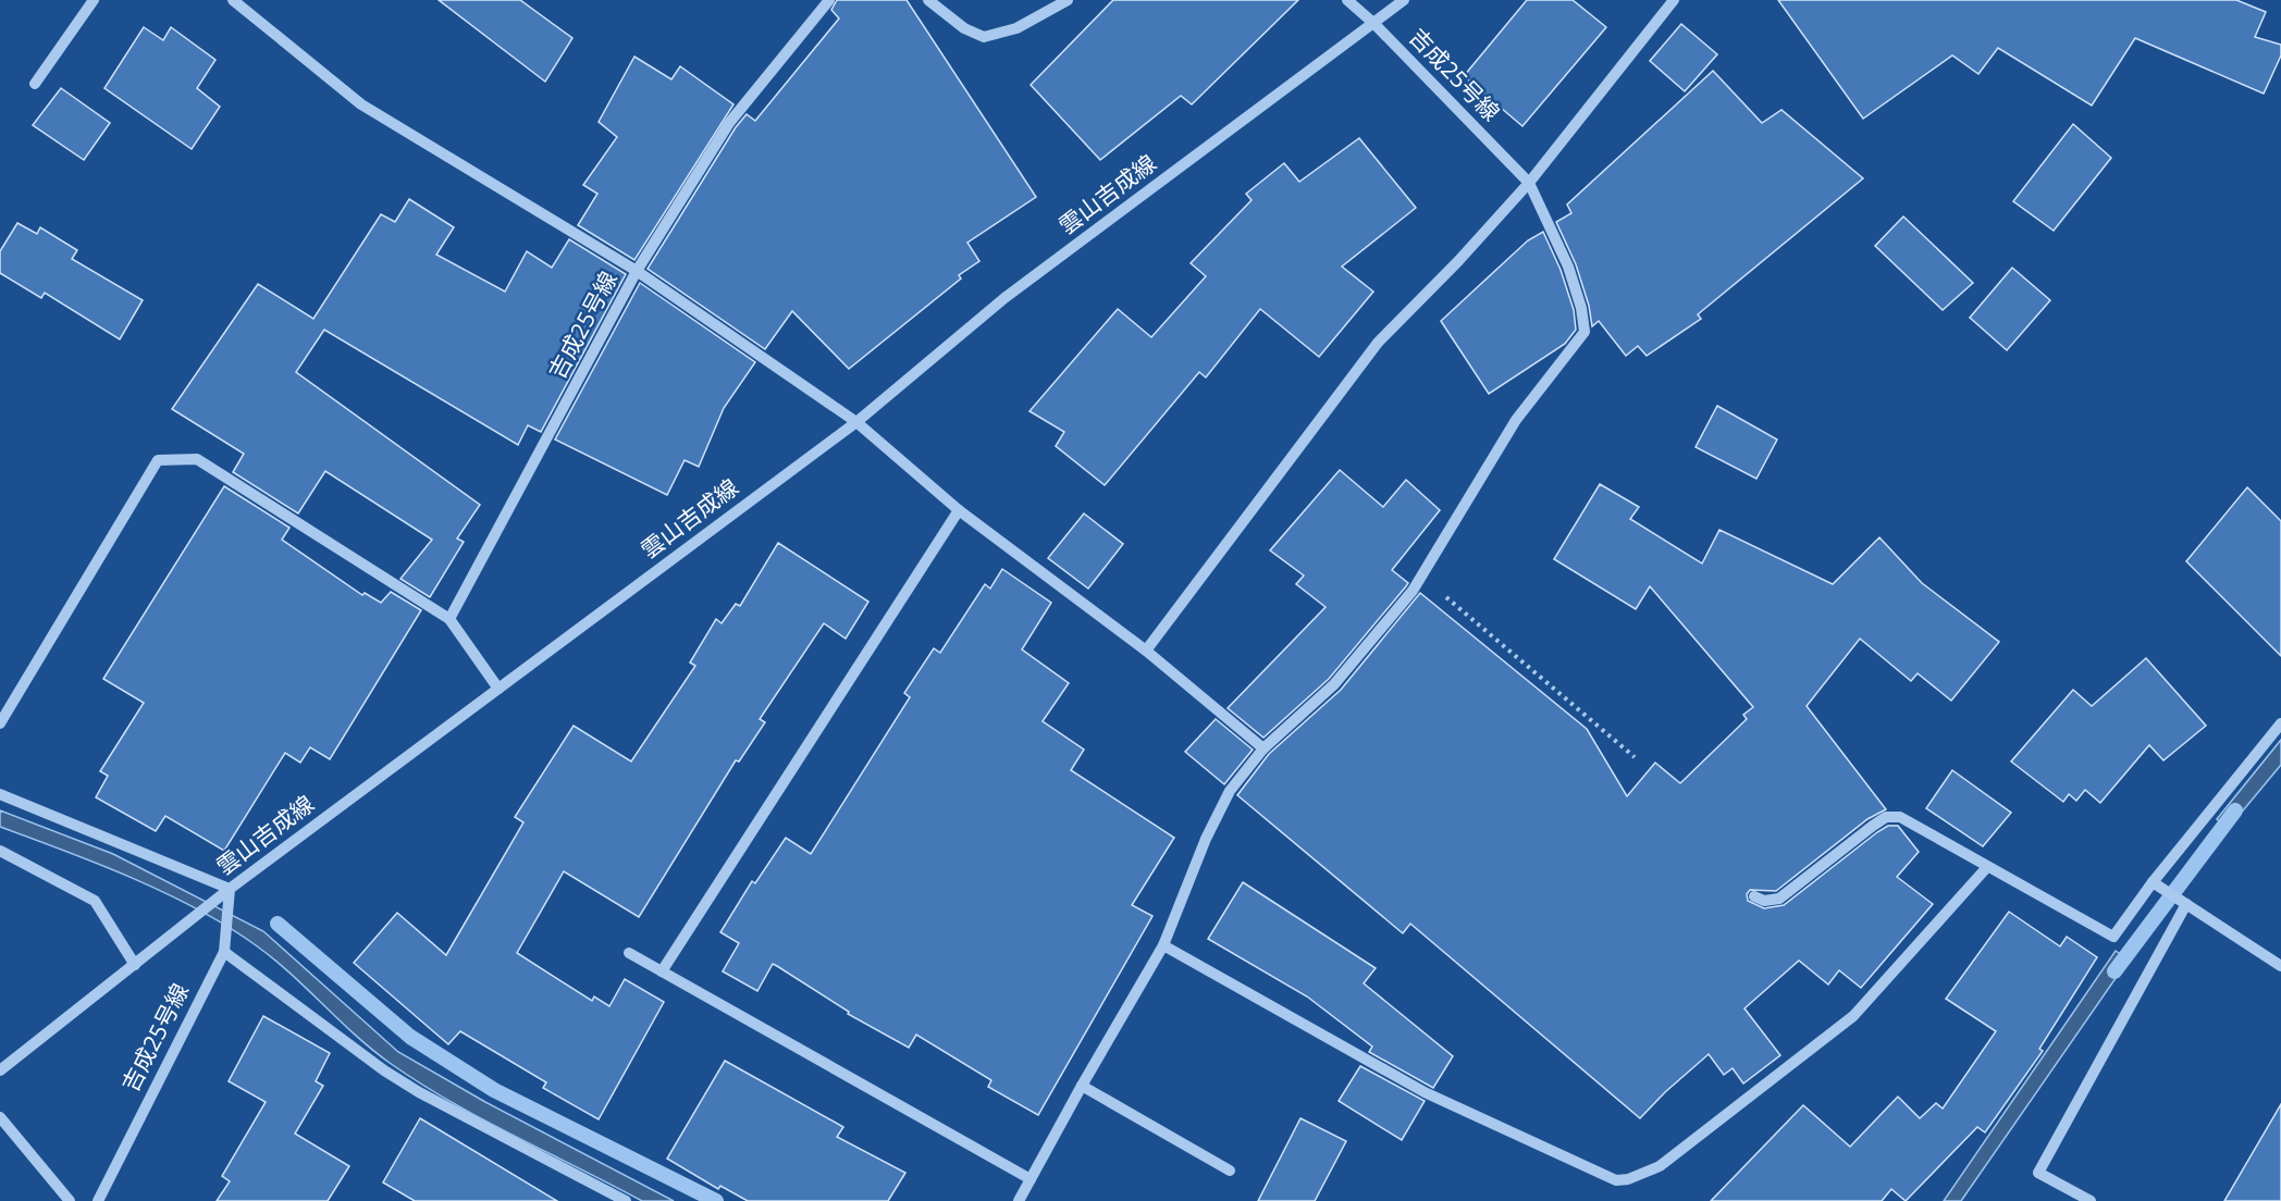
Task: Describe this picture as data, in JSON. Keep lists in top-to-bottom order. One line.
{"streets":{"street":["吉成25号線","雲山吉成線"]},"crossings":[["吉成25号線","雲山吉成線"]]}
